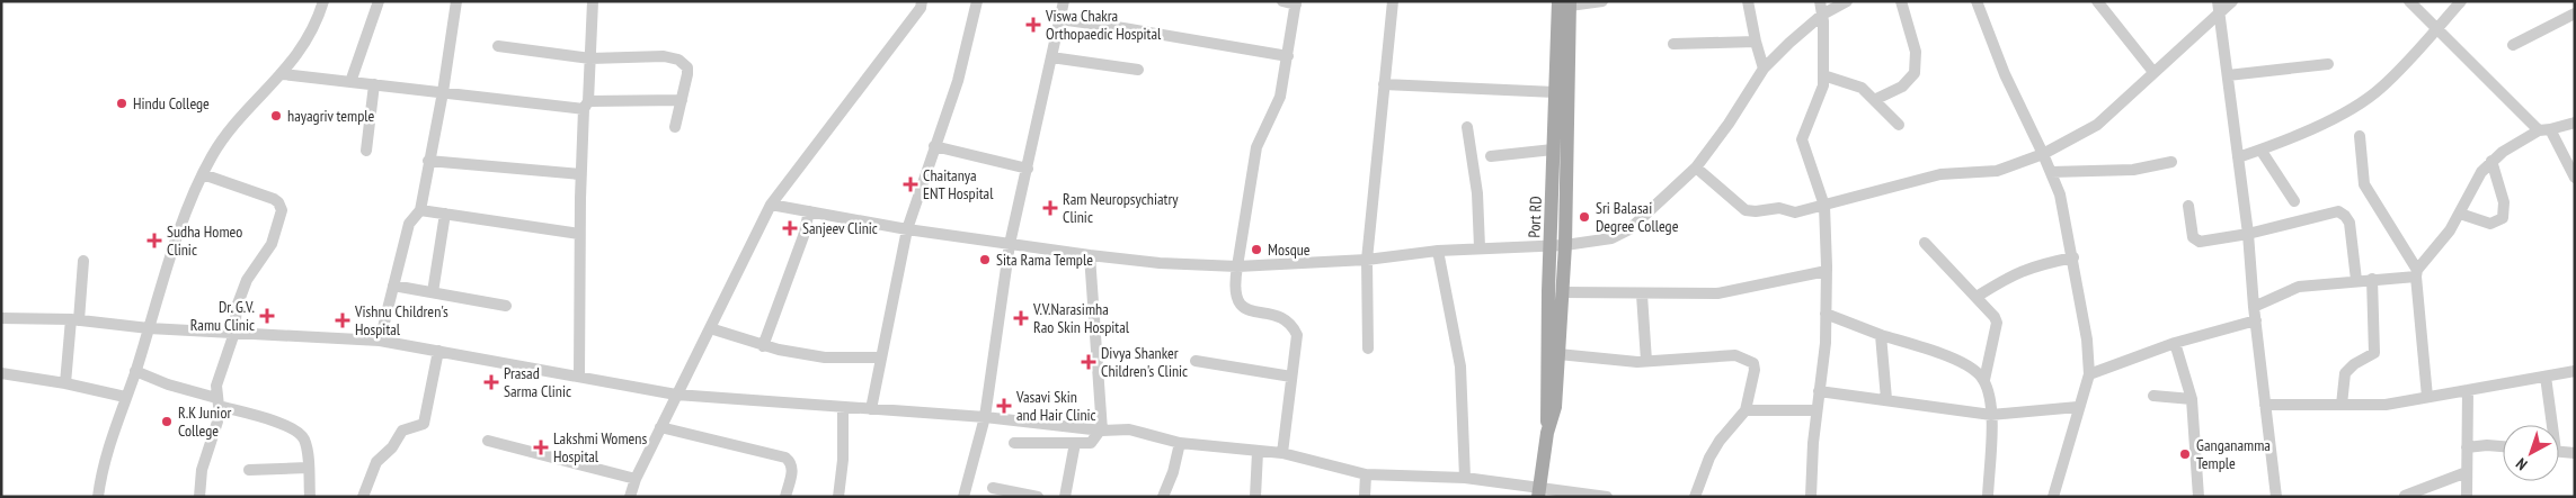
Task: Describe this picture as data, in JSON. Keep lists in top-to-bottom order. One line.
{"streets":{"main road":["Port RD"]},"places":{"health":["Viswa Chakra Orthopaedic Hospital","Chaitanya ENT Hospital","Ram Neuropsychiatry Clinic","Sanjeev Clinic","Sudha Homeo Clinic","Dr. G.V. Ramu Clinic","V.V.Narasimha Rao Skin Hospital","Vishnu Children's Hospital","Divya Shanker Children's Clinic","Prasad Sarma Clinic","Vasavi Skin and Hair Clinic","Lakshmi Womens Hospital"],"other":["Hindu College","hayagriv temple","Sri Balasai Degree College","Mosque","Sita Rama Temple","R.K Junior College","Ganganamma Temple"]},"north":"bottom left"}
